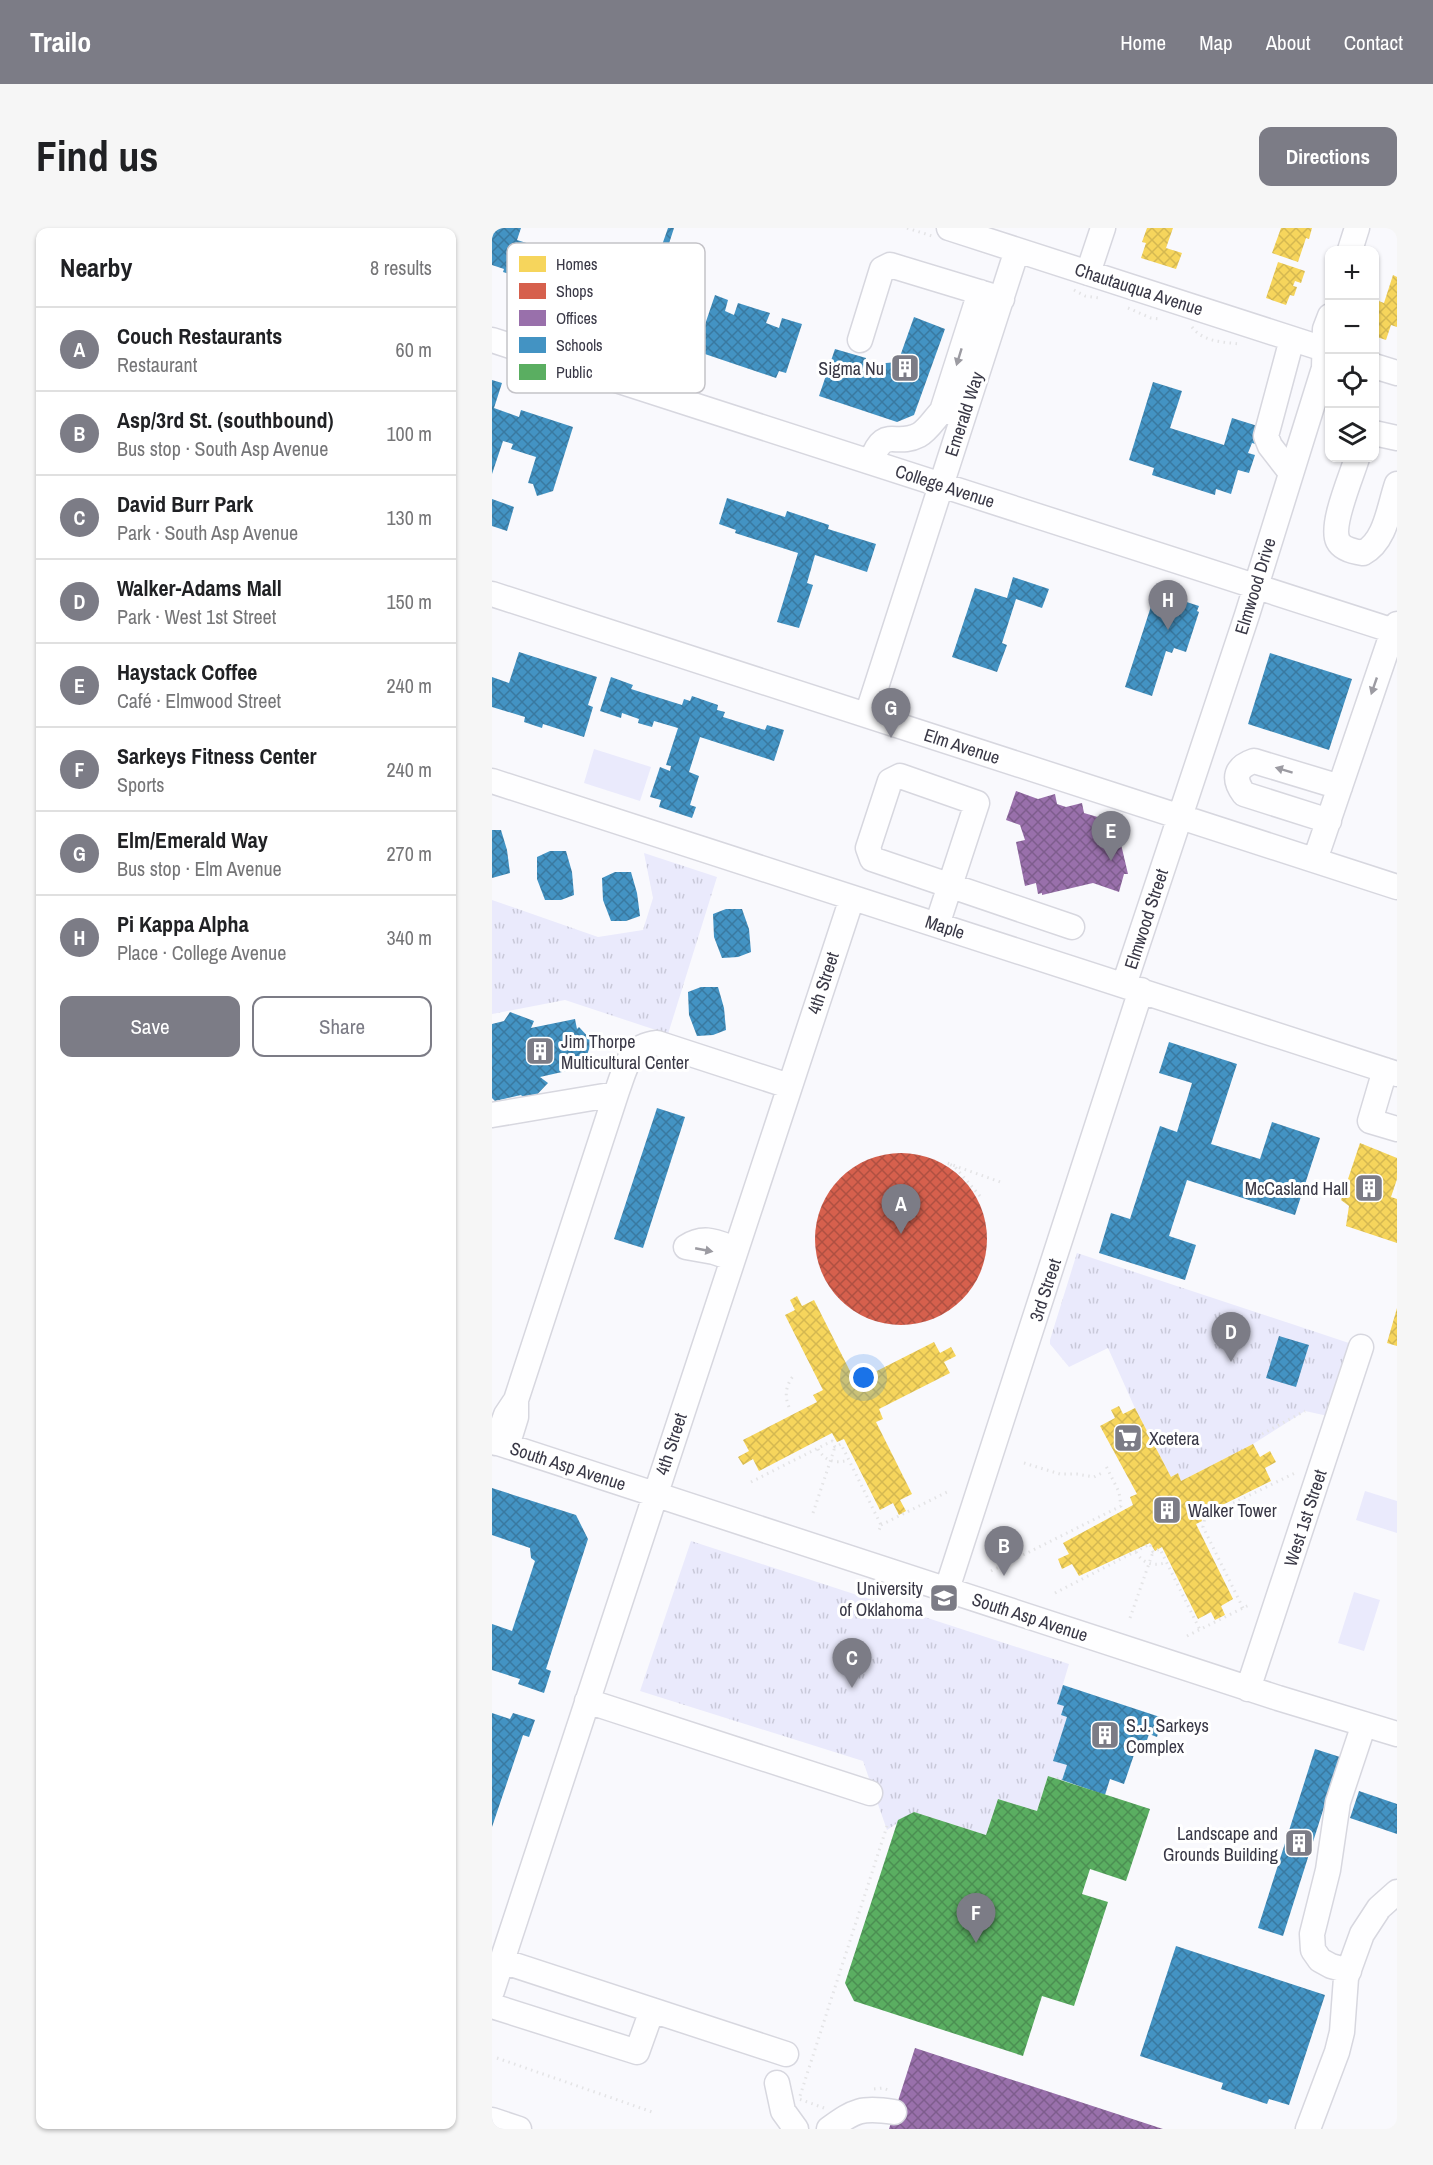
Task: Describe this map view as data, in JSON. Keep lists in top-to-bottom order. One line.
{"streets":{"street":["Chautauqua Avenue","Emerald Way","College Avenue","Elmwood Drive","Elm Avenue","Elmwood Street","Maple","4th Street","3rd Street","South Asp Avenue","West 1st Street"]},"crossings":[["Chautauqua Avenue","Emerald Way"],["Emerald Way","College Avenue"],["Emerald Way","Elm Avenue"],["College Avenue","Elmwood Drive"],["Elmwood Drive","Elm Avenue"],["Elmwood Drive","Elmwood Street"],["Elmwood Street","Maple"],["Elmwood Street","3rd Street"],["Maple","4th Street"],["Maple","3rd Street"],["4th Street","South Asp Avenue"],["3rd Street","South Asp Avenue"],["South Asp Avenue","West 1st Street"]],"places":{"building":["Sigma Nu","Jim Thorpe Multicultural Center","McCasland Hall","Walker Tower","S.J. Sarkeys Complex","Landscape and Grounds Building"],"supermarket":["Xcetera"],"school or university":["University of Oklahoma"]},"legend":["Homes","Shops","Offices","Schools","Public"],"page":{"header":"Trailo","nav":["Home","Map","About","Contact"],"buttons":["Directions",["Save","Share"]],"title":"Find us","heading":["Nearby","8 results"],"map_buttons":["+","−"],"list":[{"mark":"A","name":"Couch Restaurants","note":"Restaurant","value":"60 m"},{"mark":"B","name":"Asp/3rd St. (southbound)","note":"Bus stop · South Asp Avenue","value":"100 m"},{"mark":"C","name":"David Burr Park","note":"Park · South Asp Avenue","value":"130 m"},{"mark":"D","name":"Walker-Adams Mall","note":"Park · West 1st Street","value":"150 m"},{"mark":"E","name":"Haystack Coffee","note":"Café · Elmwood Street","value":"240 m"},{"mark":"F","name":"Sarkeys Fitness Center","note":"Sports","value":"240 m"},{"mark":"G","name":"Elm/Emerald Way","note":"Bus stop · Elm Avenue","value":"270 m"},{"mark":"H","name":"Pi Kappa Alpha","note":"Place · College Avenue","value":"340 m"}],"pins":["H","G","E","A","D","B","C","F"]}}
